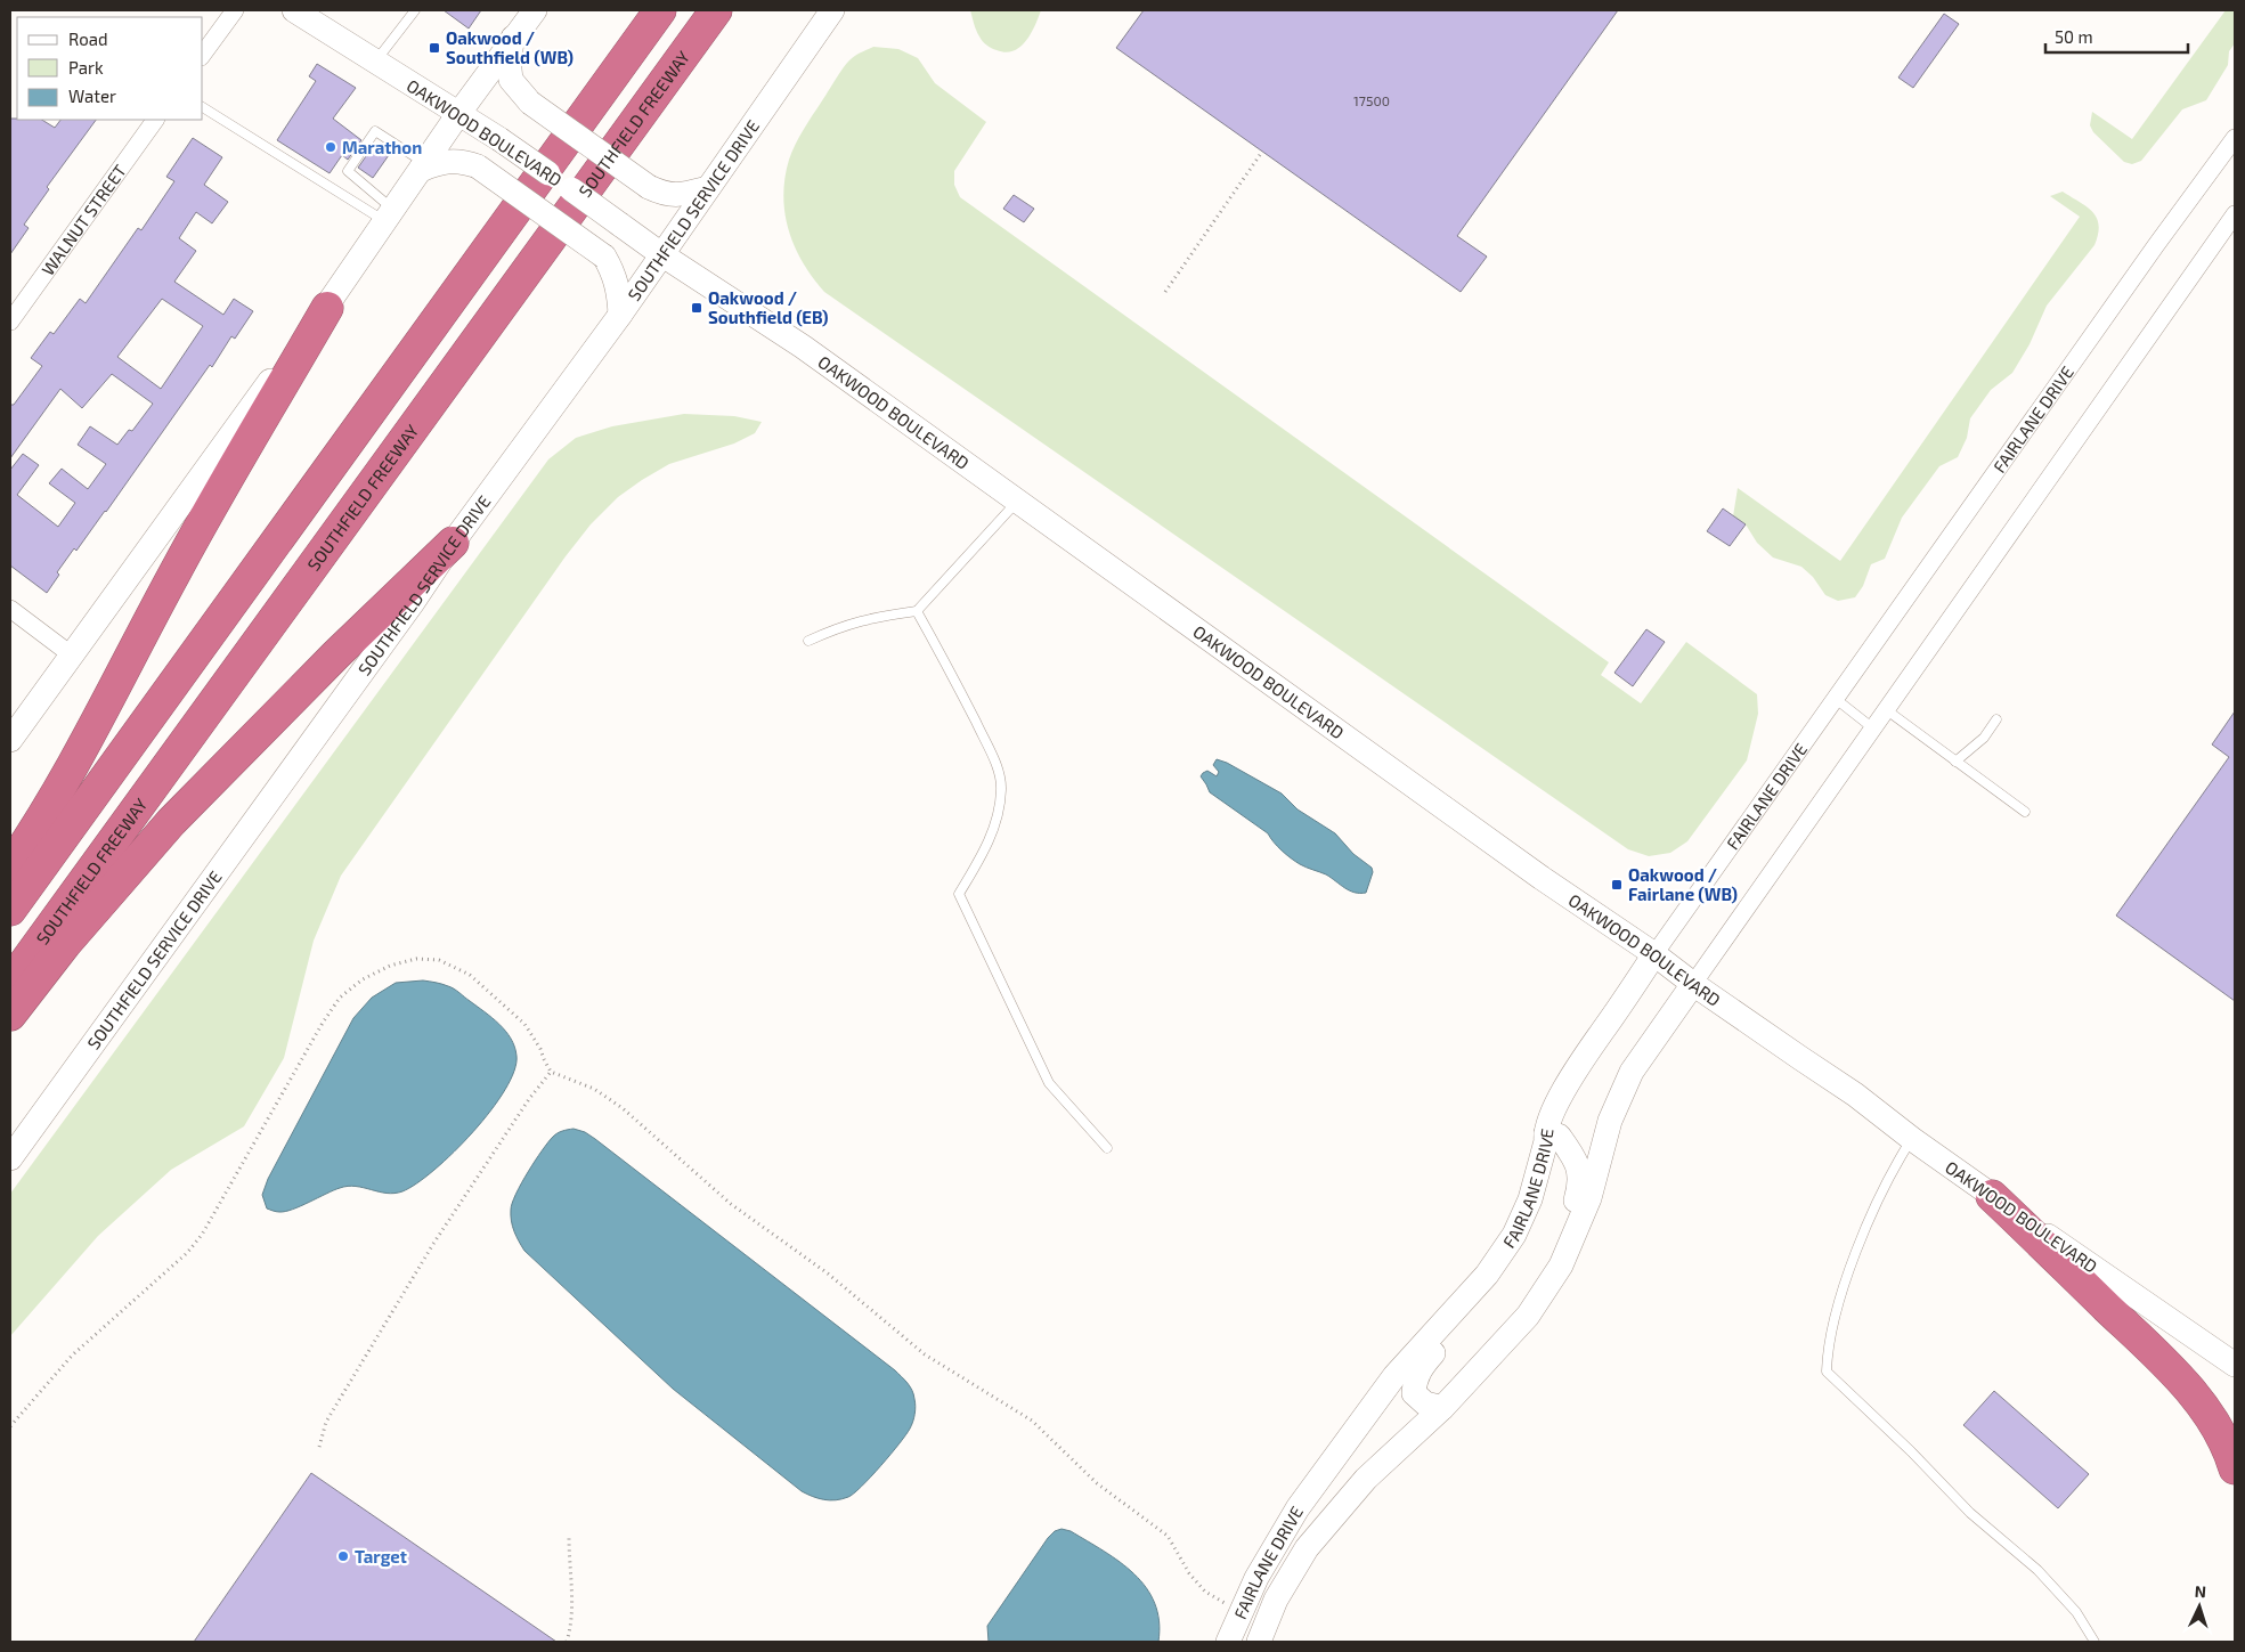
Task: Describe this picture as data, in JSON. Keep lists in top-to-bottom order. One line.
{"streets":{"highway":["SOUTHFIELD FREEWAY"],"main road":["OAKWOOD BOULEVARD","SOUTHFIELD SERVICE DRIVE","FAIRLANE DRIVE"],"street":["WALNUT STREET"]},"crossings":[["OAKWOOD BOULEVARD","SOUTHFIELD SERVICE DRIVE"],["OAKWOOD BOULEVARD","FAIRLANE DRIVE"]],"places":{"transit":["Oakwood / Southfield (WB)","Oakwood / Southfield (EB)","Oakwood / Fairlane (WB)"],"other":["Marathon","Target"]},"house_numbers":["17500"],"legend":["Road","Park","Water"],"scale_bar":"50 m","north":"top"}
